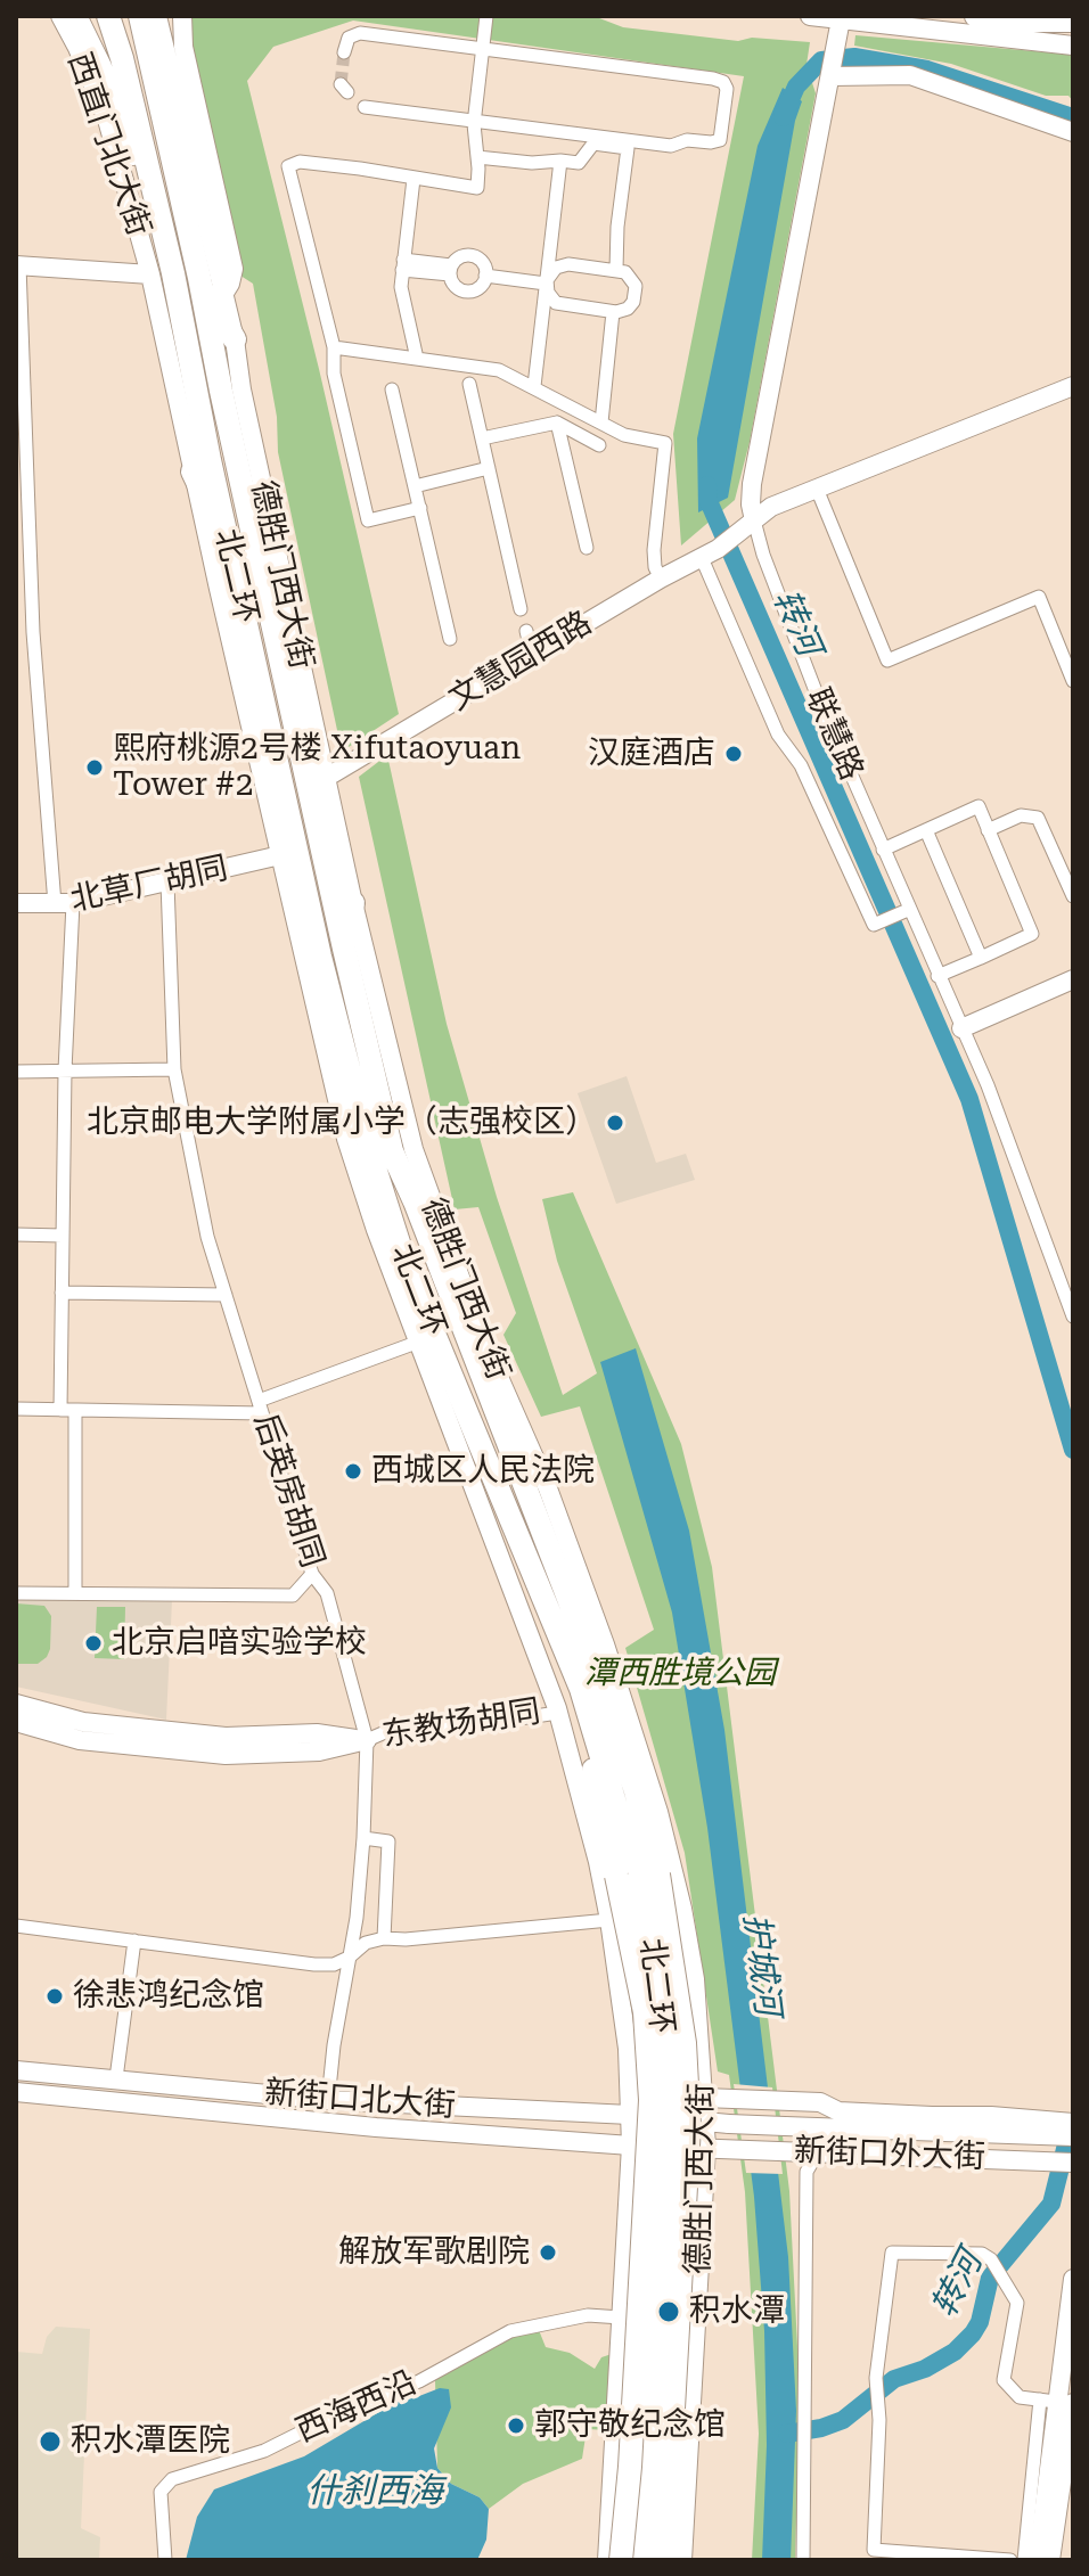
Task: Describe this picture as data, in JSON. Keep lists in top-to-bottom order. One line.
{"streets":{"highway":["北二环"],"street":["西直门北大街","德胜门西大街","文慧园西路","联慧路","北草厂胡同","后英房胡同","东教场胡同","新街口北大街","新街口外大街","西海西沿"]},"crossings":[["西直门北大街","德胜门西大街"],["西直门北大街","北二环"],["德胜门西大街","北二环"],["德胜门西大街","文慧园西路"],["德胜门西大街","北草厂胡同"],["德胜门西大街","东教场胡同"],["德胜门西大街","新街口北大街"],["德胜门西大街","新街口外大街"],["德胜门西大街","西海西沿"],["文慧园西路","联慧路"],["北草厂胡同","后英房胡同"],["后英房胡同","东教场胡同"],["后英房胡同","新街口北大街"],["新街口北大街","新街口外大街"]],"water":["转河","护城河","什刹西海"],"parks":["潭西胜境公园"],"places":["汉庭酒店","熙府桃源2号楼 Xifutaoyuan Tower #2","北京邮电大学附属小学（志强校区）","西城区人民法院","北京启喑实验学校","徐悲鸿纪念馆","解放军歌剧院","积水潭","郭守敬纪念馆","积水潭医院"]}
